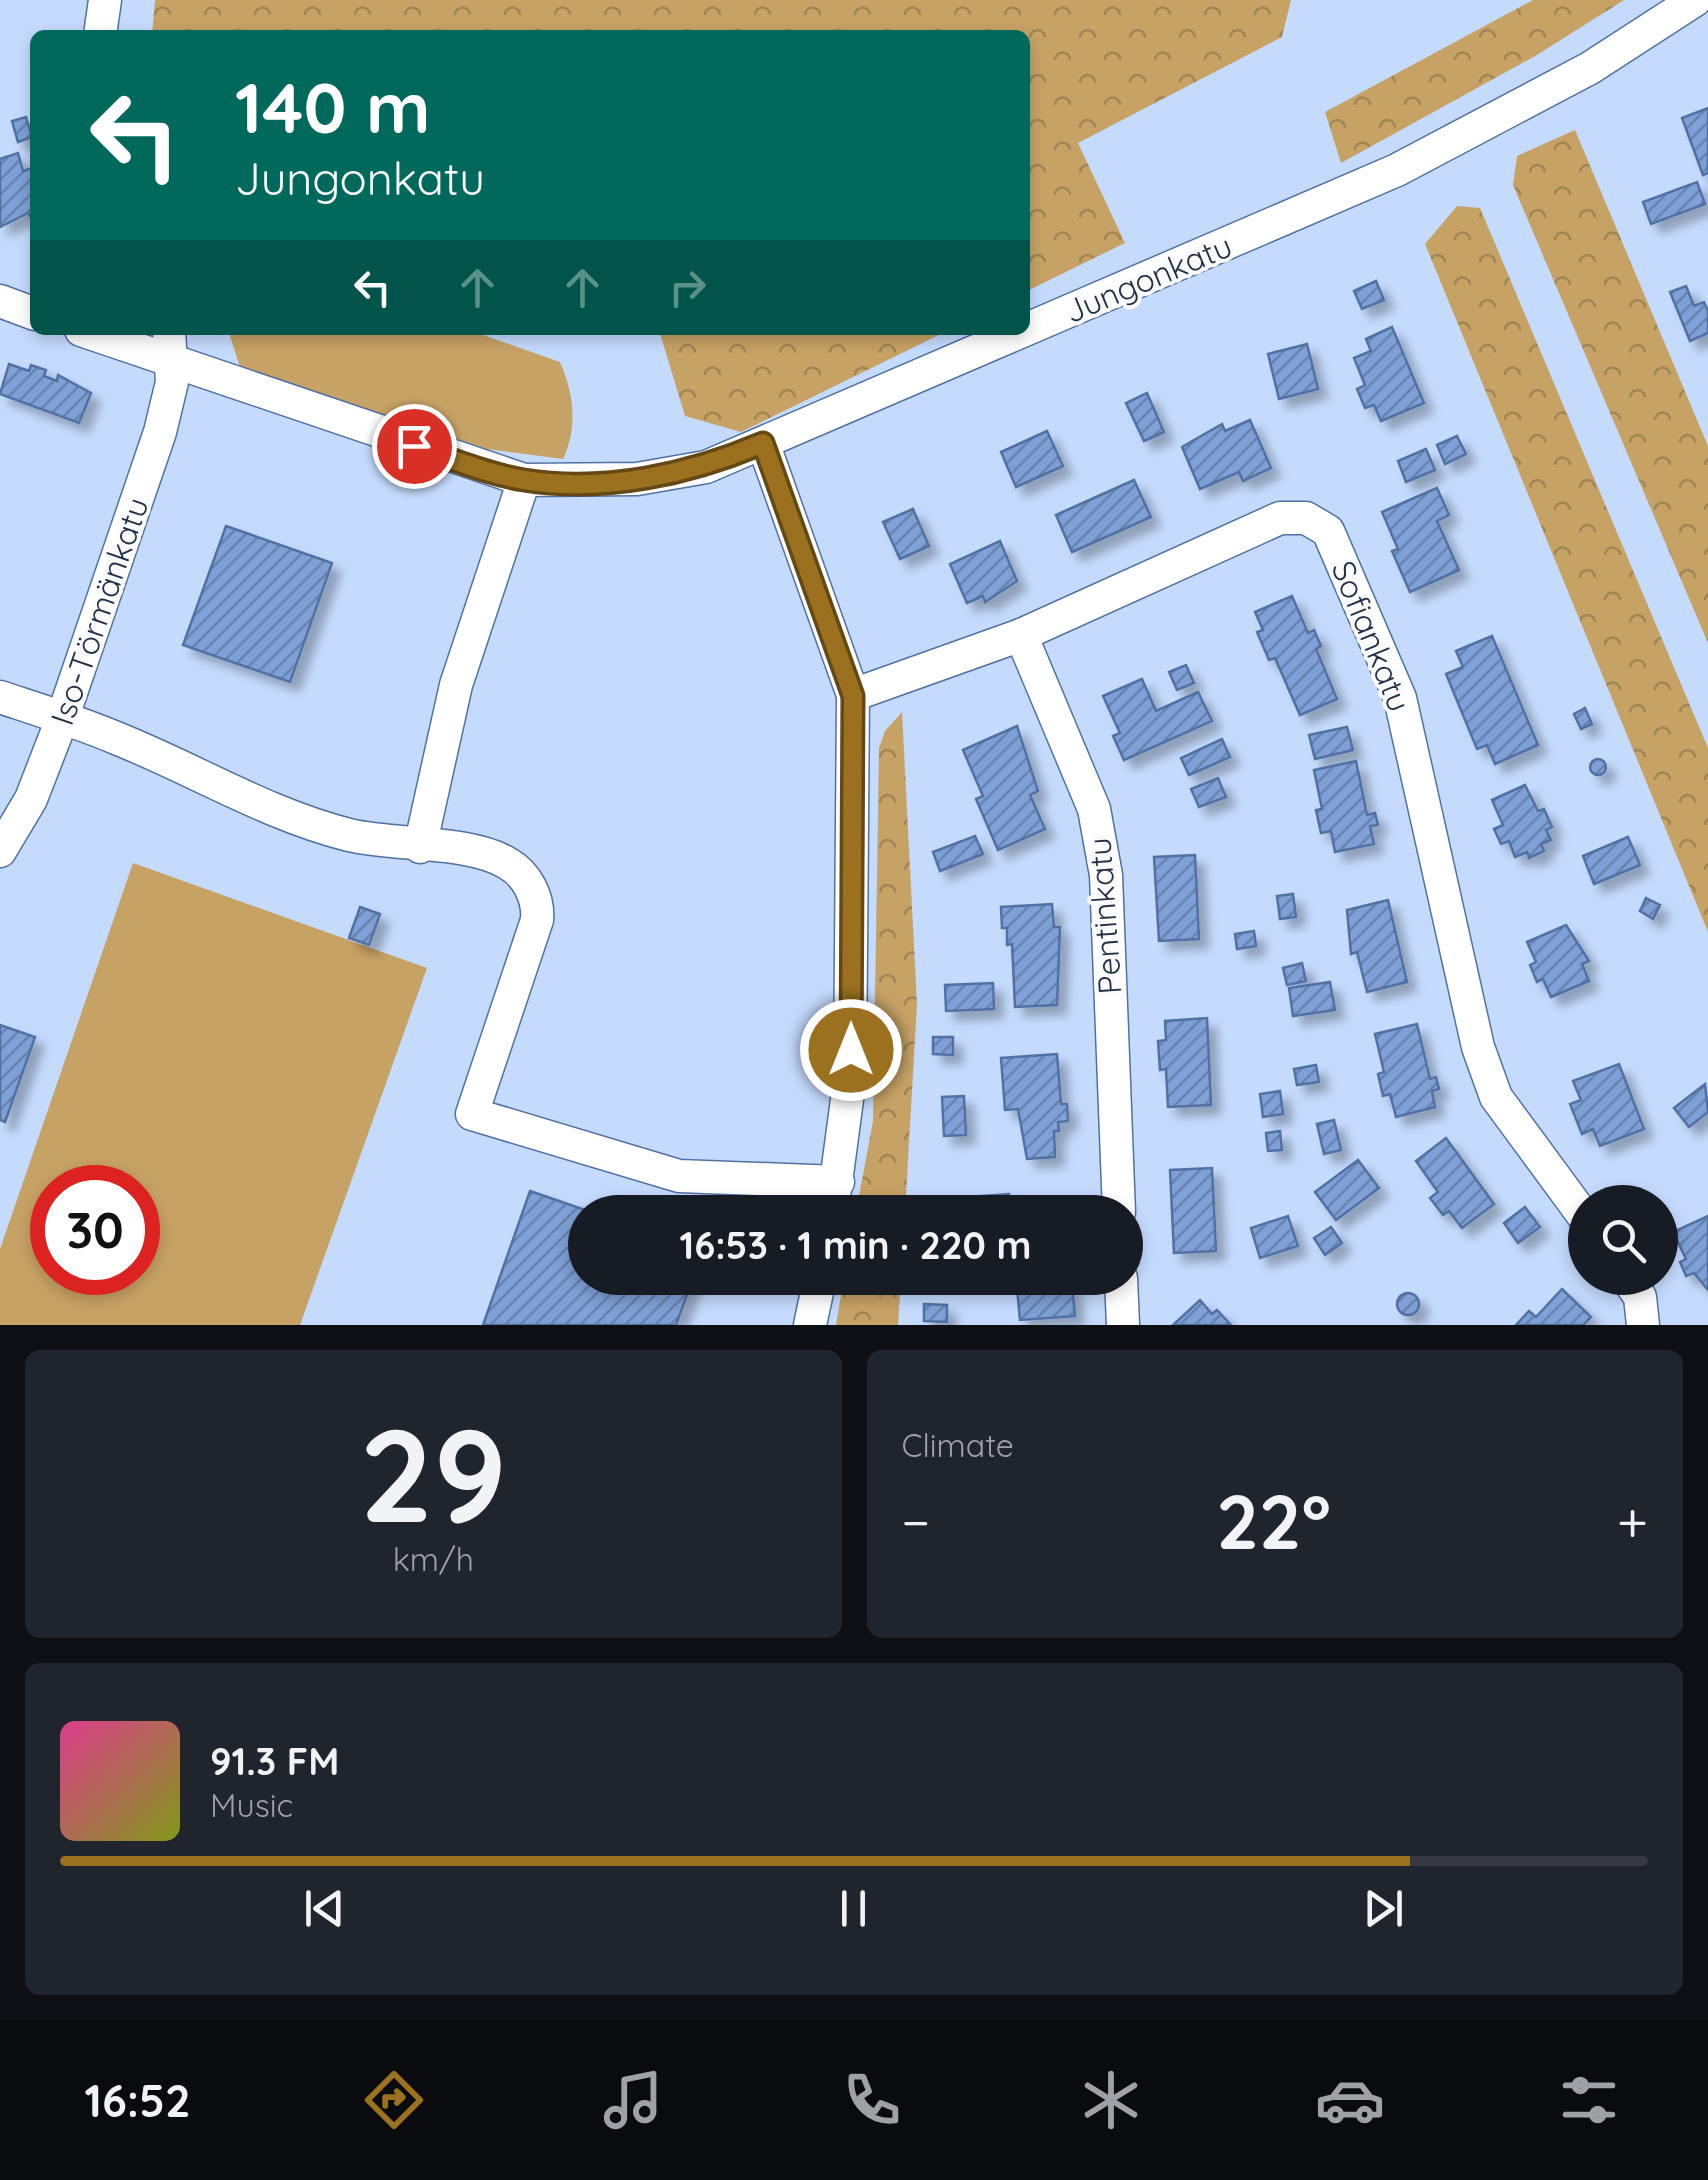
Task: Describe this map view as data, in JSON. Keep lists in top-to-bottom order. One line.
{"streets":{"street":["Jungonkatu","Iso-Törmänkatu","Sofiankatu","Pentinkatu"]},"crossings":[["Jungonkatu","Iso-Törmänkatu"],["Sofiankatu","Pentinkatu"]],"page":{"turn":["140 m","Jungonkatu"],"limit":"30","trip":"16:53 · 1 min · 220 m","tile":[["29","km/h"],"Climate"],"heat":["−","22°","+"],"song":["91.3 FM","Music"],"tabs":"16:52"}}
